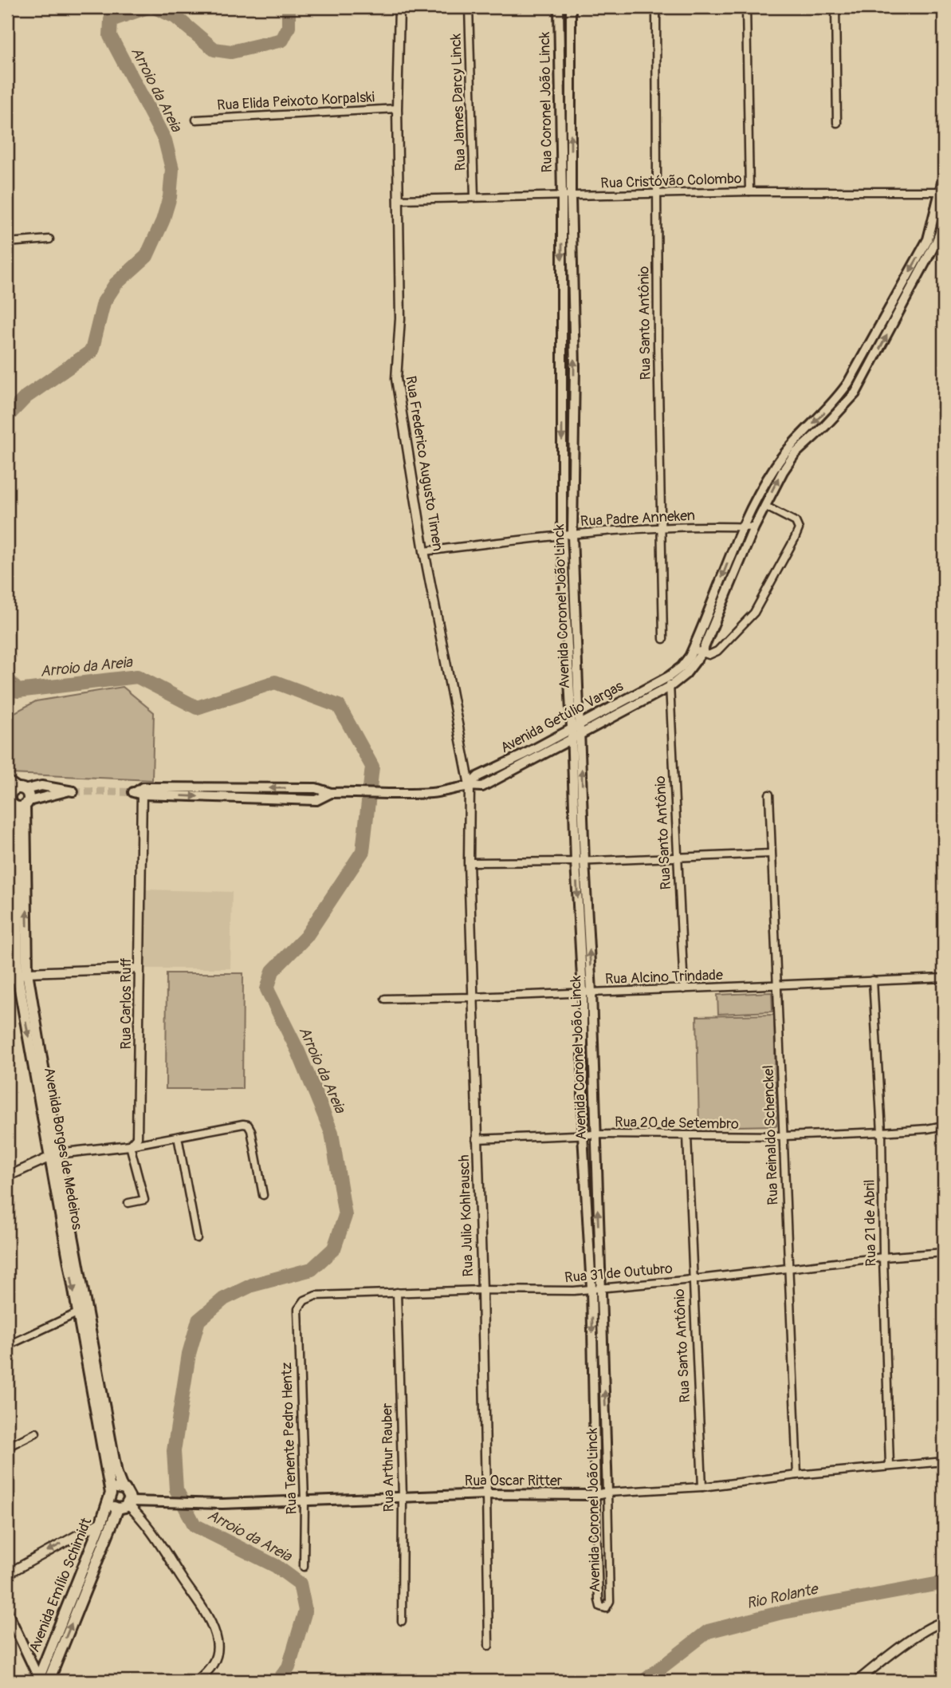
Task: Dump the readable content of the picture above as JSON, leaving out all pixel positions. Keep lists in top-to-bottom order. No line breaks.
{"streets":{"main road":["Rua Coronel João Linck","Avenida Coronel João Linck","Avenida Getúlio Vargas","Avenida Borges de Medeiros","Rua Oscar Ritter","Avenida Emílio Schimidt"],"street":["Rua Elida Peixoto Korpalski","Rua James Darcy Linck","Rua Cristóvão Colombo","Rua Santo Antônio","Rua Frederico Augusto Timen","Rua Padre Anneken","Rua Alcino Trindade","Rua Carlos Ruff","Rua 20 de Setembro","Rua Reinaldo Schenckel","Rua Julio Kohlrausch","Rua 21 de Abril","Rua 31 de Outubro","Rua Tenente Pedro Hentz","Rua Arthur Rauber"]},"crossings":[["Rua Elida Peixoto Korpalski","Rua Frederico Augusto Timen"],["Rua James Darcy Linck","Rua Cristóvão Colombo"],["Rua Coronel João Linck","Rua Cristóvão Colombo"],["Rua Coronel João Linck","Avenida Coronel João Linck"],["Rua Cristóvão Colombo","Rua Santo Antônio"],["Rua Cristóvão Colombo","Rua Frederico Augusto Timen"],["Rua Cristóvão Colombo","Avenida Coronel João Linck"],["Rua Cristóvão Colombo","Avenida Getúlio Vargas"],["Rua Santo Antônio","Rua Padre Anneken"],["Rua Santo Antônio","Avenida Getúlio Vargas"],["Rua Santo Antônio","Rua Alcino Trindade"],["Rua Santo Antônio","Rua 20 de Setembro"],["Rua Santo Antônio","Rua 31 de Outubro"],["Rua Santo Antônio","Rua Oscar Ritter"],["Rua Frederico Augusto Timen","Rua Padre Anneken"],["Rua Frederico Augusto Timen","Avenida Getúlio Vargas"],["Rua Frederico Augusto Timen","Rua Julio Kohlrausch"],["Rua Padre Anneken","Avenida Coronel João Linck"],["Rua Padre Anneken","Avenida Getúlio Vargas"],["Avenida Coronel João Linck","Avenida Getúlio Vargas"],["Avenida Coronel João Linck","Rua Alcino Trindade"],["Avenida Coronel João Linck","Rua 20 de Setembro"],["Avenida Coronel João Linck","Rua 31 de Outubro"],["Avenida Coronel João Linck","Rua Oscar Ritter"],["Avenida Getúlio Vargas","Rua Carlos Ruff"],["Avenida Getúlio Vargas","Rua Julio Kohlrausch"],["Rua Alcino Trindade","Rua Reinaldo Schenckel"],["Rua Alcino Trindade","Rua Julio Kohlrausch"],["Rua Alcino Trindade","Rua 21 de Abril"],["Rua 20 de Setembro","Rua Reinaldo Schenckel"],["Rua 20 de Setembro","Rua Julio Kohlrausch"],["Rua 20 de Setembro","Rua 21 de Abril"],["Rua Reinaldo Schenckel","Rua 31 de Outubro"],["Rua Reinaldo Schenckel","Rua Oscar Ritter"],["Avenida Borges de Medeiros","Rua Oscar Ritter"],["Avenida Borges de Medeiros","Avenida Emílio Schimidt"],["Rua Julio Kohlrausch","Rua 31 de Outubro"],["Rua Julio Kohlrausch","Rua Oscar Ritter"],["Rua 21 de Abril","Rua 31 de Outubro"],["Rua 21 de Abril","Rua Oscar Ritter"],["Rua 31 de Outubro","Rua Tenente Pedro Hentz"],["Rua 31 de Outubro","Rua Arthur Rauber"],["Rua Tenente Pedro Hentz","Rua Oscar Ritter"],["Rua Arthur Rauber","Rua Oscar Ritter"],["Rua Oscar Ritter","Avenida Emílio Schimidt"]],"water":["Arroio da Areia","Rio Rolante"]}
